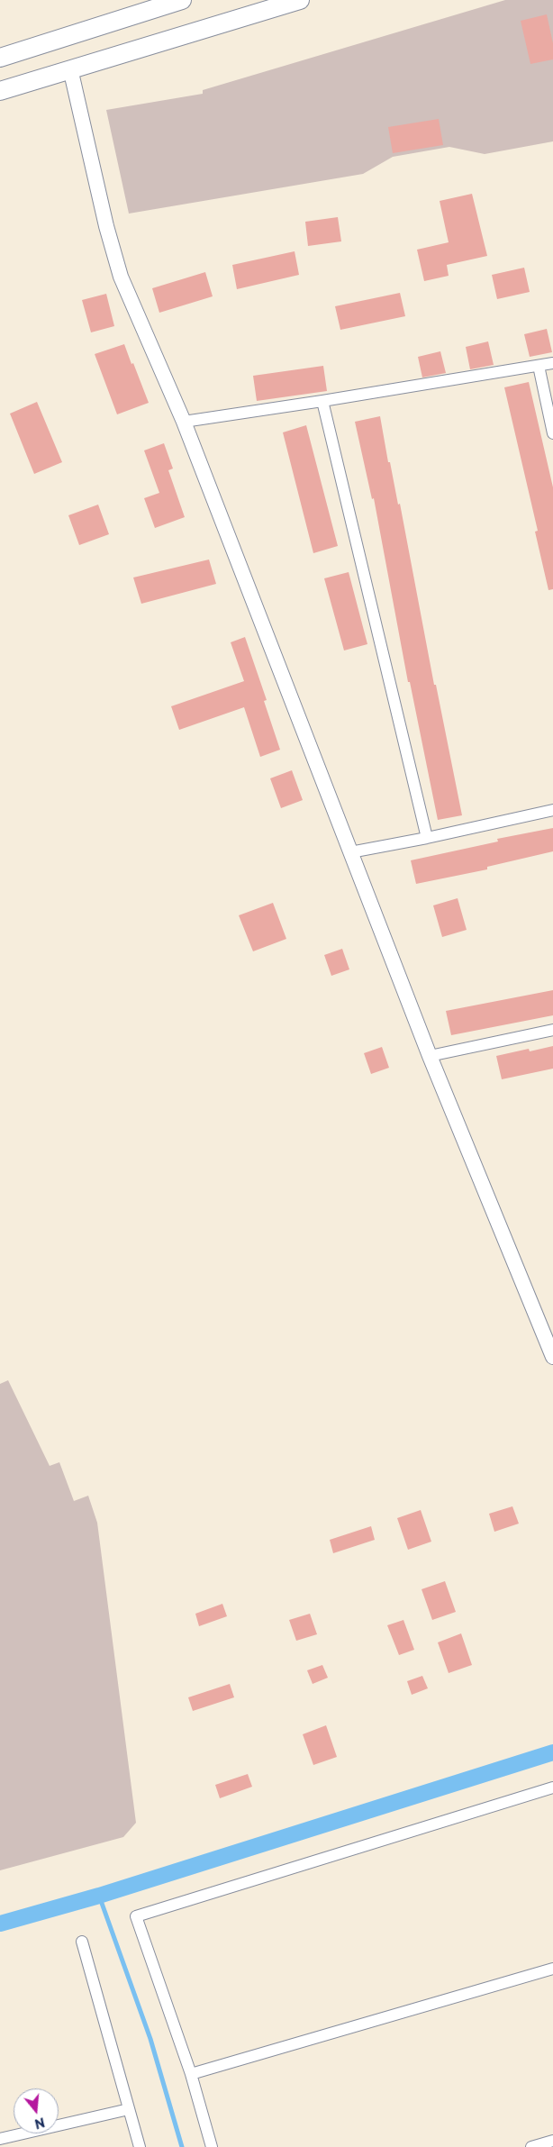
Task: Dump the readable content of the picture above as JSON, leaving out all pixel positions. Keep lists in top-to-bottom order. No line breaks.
{"north":"bottom"}
